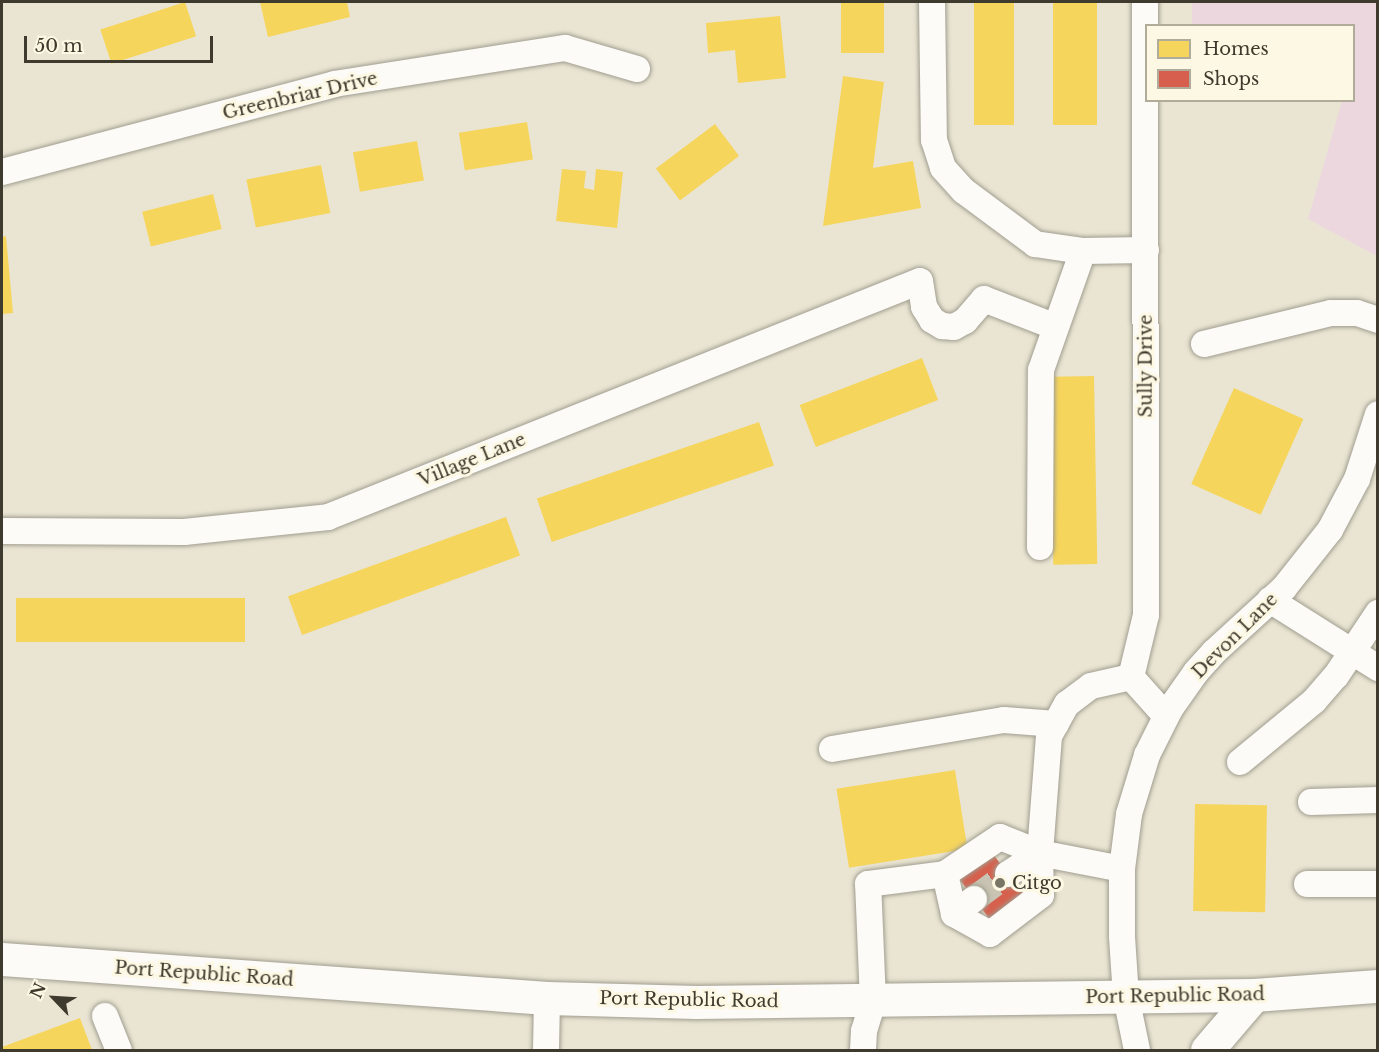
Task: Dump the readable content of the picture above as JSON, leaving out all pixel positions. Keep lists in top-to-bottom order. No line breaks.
{"streets":{"main road":["Port Republic Road"],"street":["Greenbriar Drive","Sully Drive","Village Lane","Devon Lane"]},"crossings":[["Devon Lane","Port Republic Road"]],"places":["Citgo"],"legend":["Homes","Shops"],"scale_bar":"50 m","north":"top left"}
